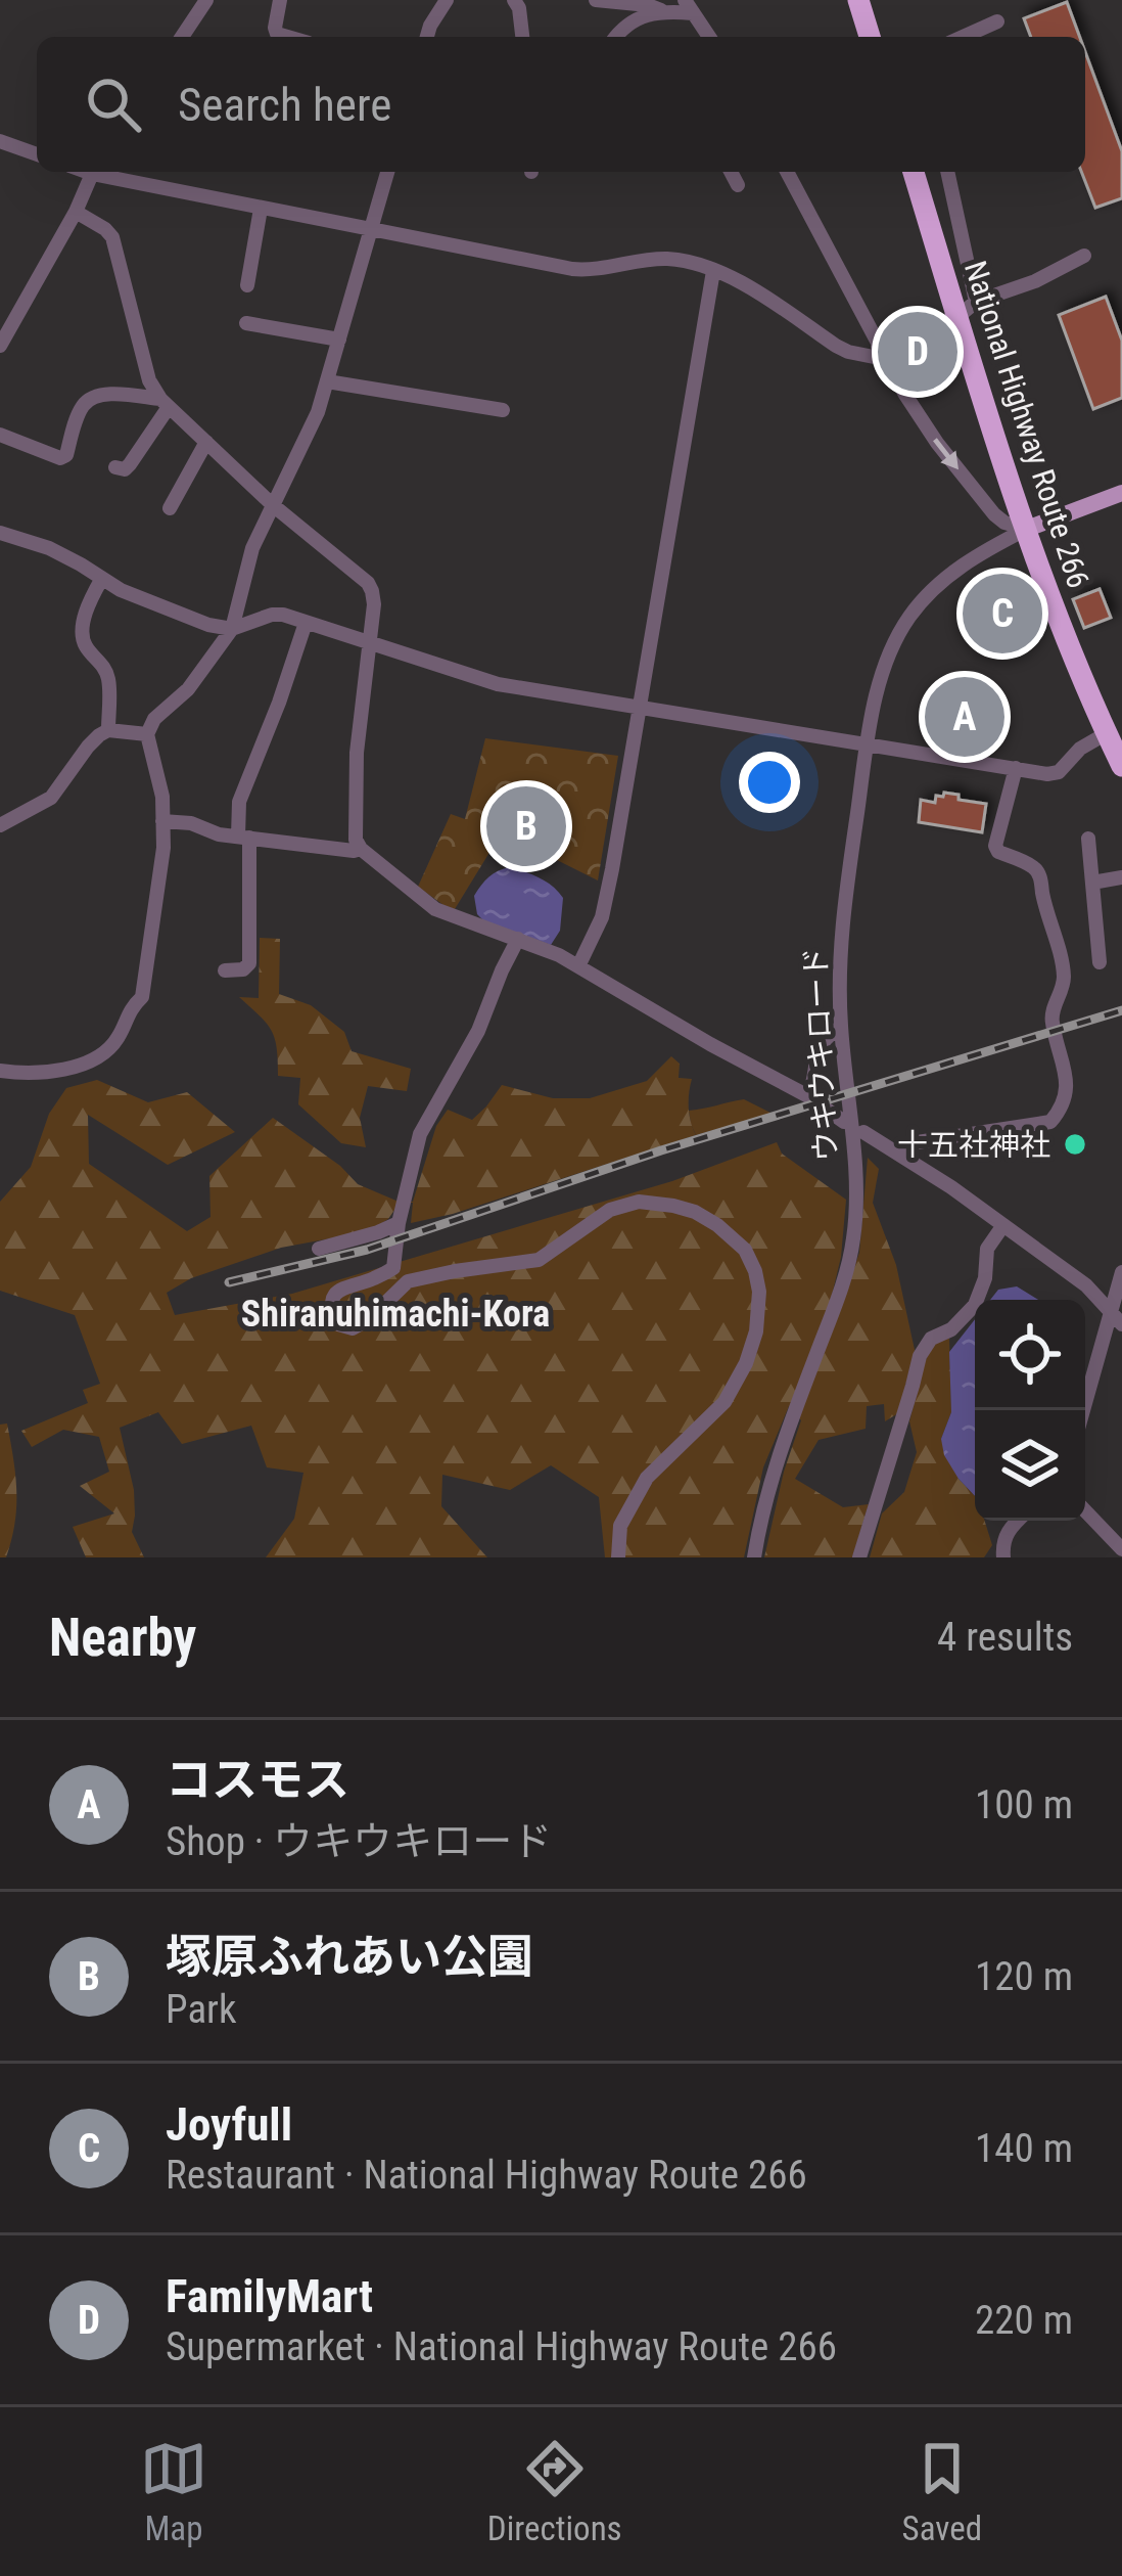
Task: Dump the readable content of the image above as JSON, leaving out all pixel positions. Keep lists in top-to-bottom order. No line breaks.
{"streets":{"highway":["National Highway Route 266"],"street":["ウキウキロード"]},"crossings":[["National Highway Route 266","ウキウキロード"]],"districts":["Shiranuhimachi-Kora"],"places":["十五社神社"],"page":{"search":"Search here","pins":["D","C","A","B"],"heading":["Nearby","4 results"],"list":[{"mark":"A","name":"コスモス","note":"Shop · ウキウキロード","value":"100 m"},{"mark":"B","name":"塚原ふれあい公園","note":"Park","value":"120 m"},{"mark":"C","name":"Joyfull","note":"Restaurant · National Highway Route 266","value":"140 m"},{"mark":"D","name":"FamilyMart","note":"Supermarket · National Highway Route 266","value":"220 m"}],"nav":["Map","Directions","Saved"]}}
